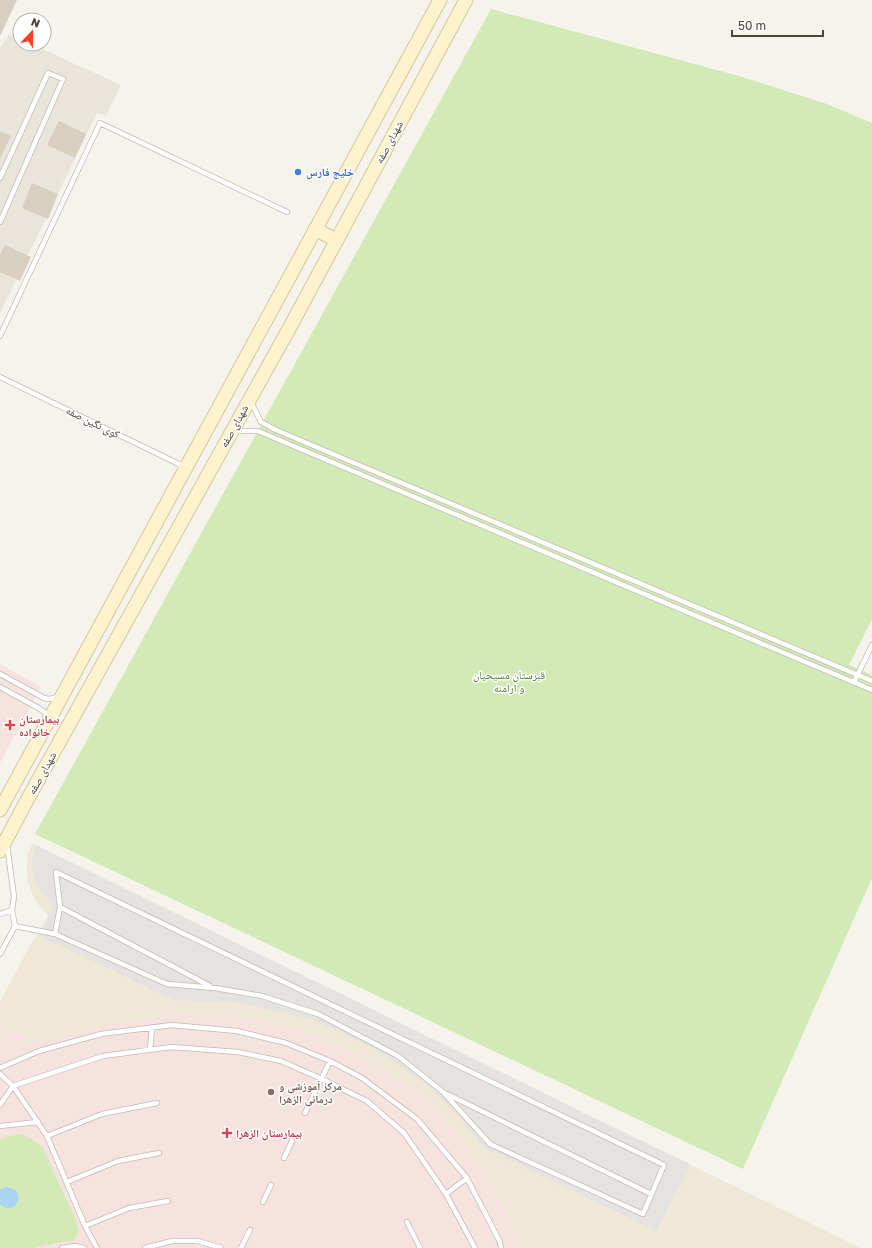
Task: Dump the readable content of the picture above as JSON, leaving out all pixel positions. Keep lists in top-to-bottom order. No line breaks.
{"streets":{"main road":["شهدای صفه"],"lane":["کوی نگین صفه"]},"crossings":[["شهدای صفه","کوی نگین صفه"]],"parks":["قبرستان مسیحیان و ارامنه"],"places":{"other":["خلیج فارس","مرکز آموزشی و درمانی الزهرا"],"health":["بیمارستان خانواده","بیمارستان الزهرا"]},"scale_bar":"50 m","north":"top"}
